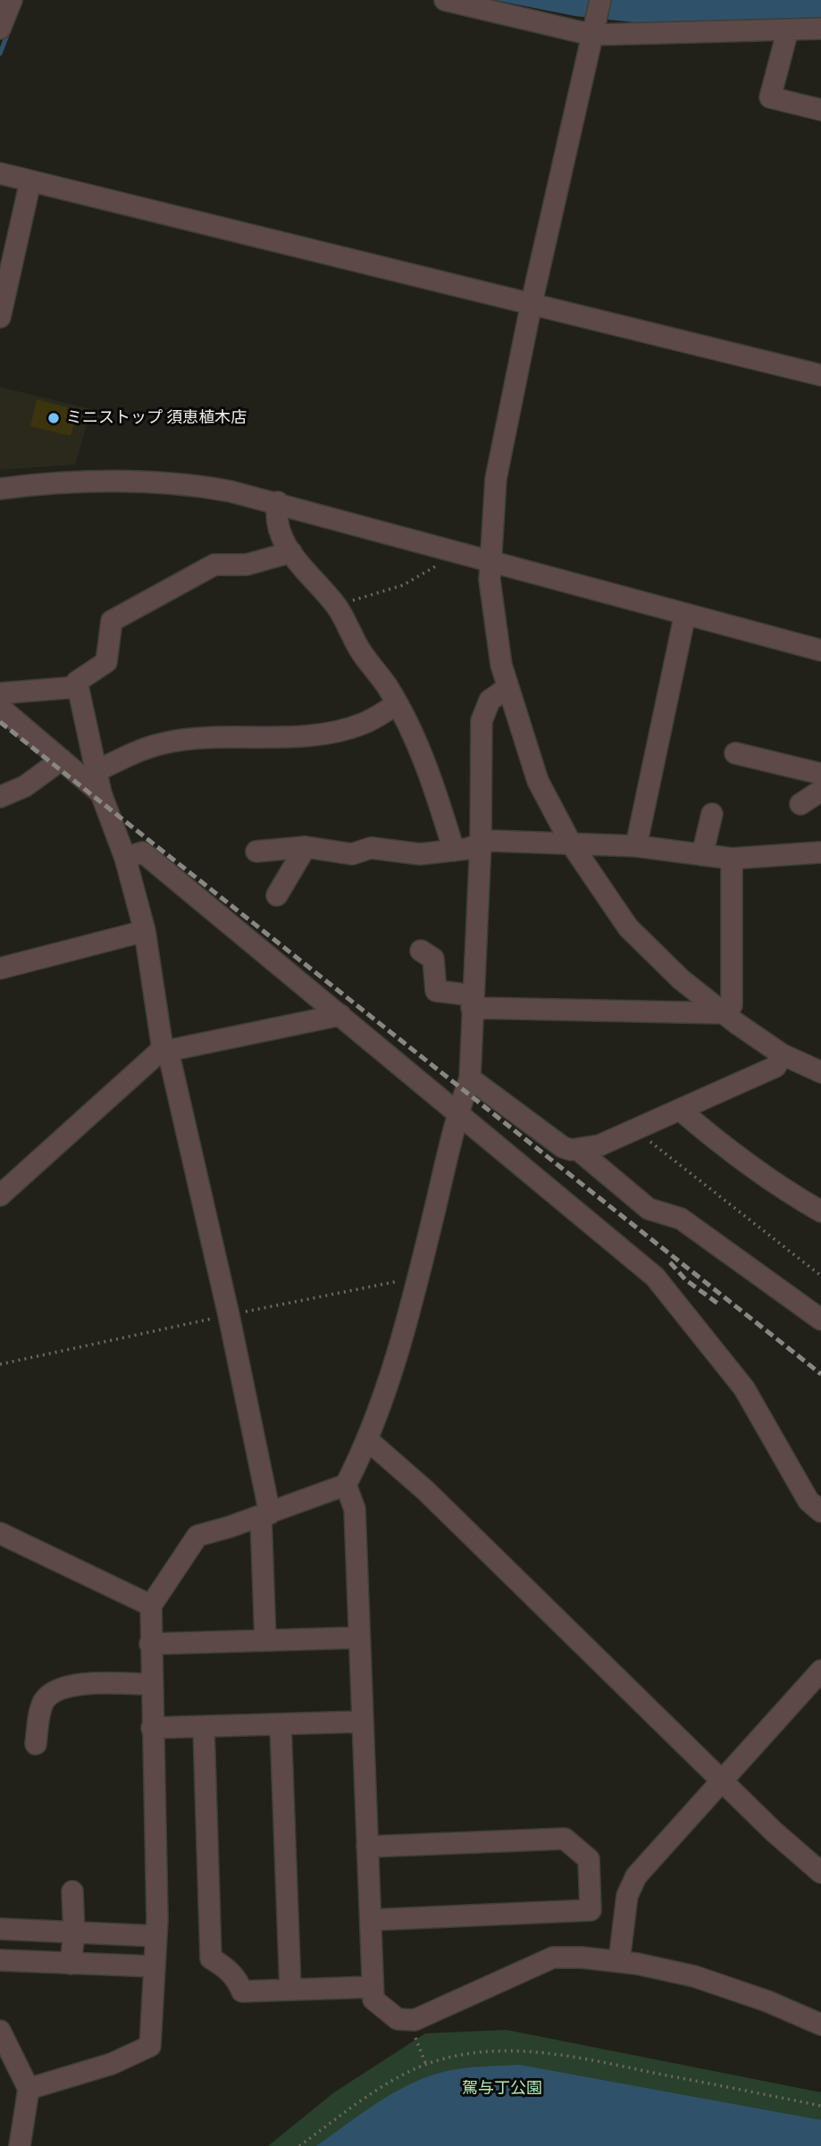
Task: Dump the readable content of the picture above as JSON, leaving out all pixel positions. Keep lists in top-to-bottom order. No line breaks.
{"parks":["駕与丁公園"],"places":["ミニストップ 須恵植木店"]}
